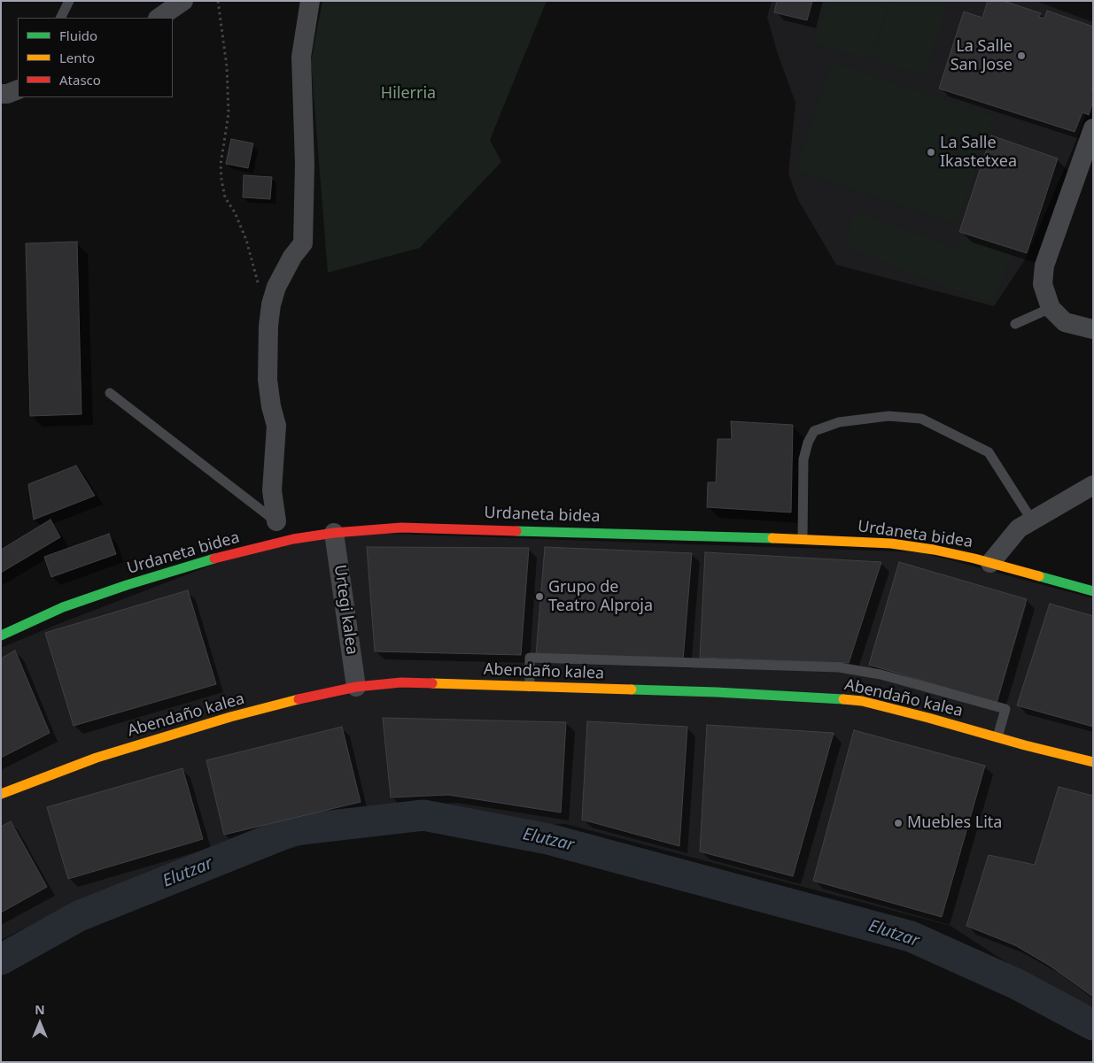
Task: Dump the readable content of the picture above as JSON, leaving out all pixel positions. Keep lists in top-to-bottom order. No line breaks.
{"streets":{"street":["Urdaneta bidea","Urtegi kalea","Abendaño kalea"]},"crossings":[["Urdaneta bidea","Urtegi kalea"],["Urtegi kalea","Abendaño kalea"]],"water":["Elutzar"],"parks":["Hilerria"],"places":["La Salle San Jose","La Salle Ikastetxea","Grupo de Teatro Alproja","Muebles Lita"],"legend":["Fluido","Lento","Atasco"],"north":"top"}
